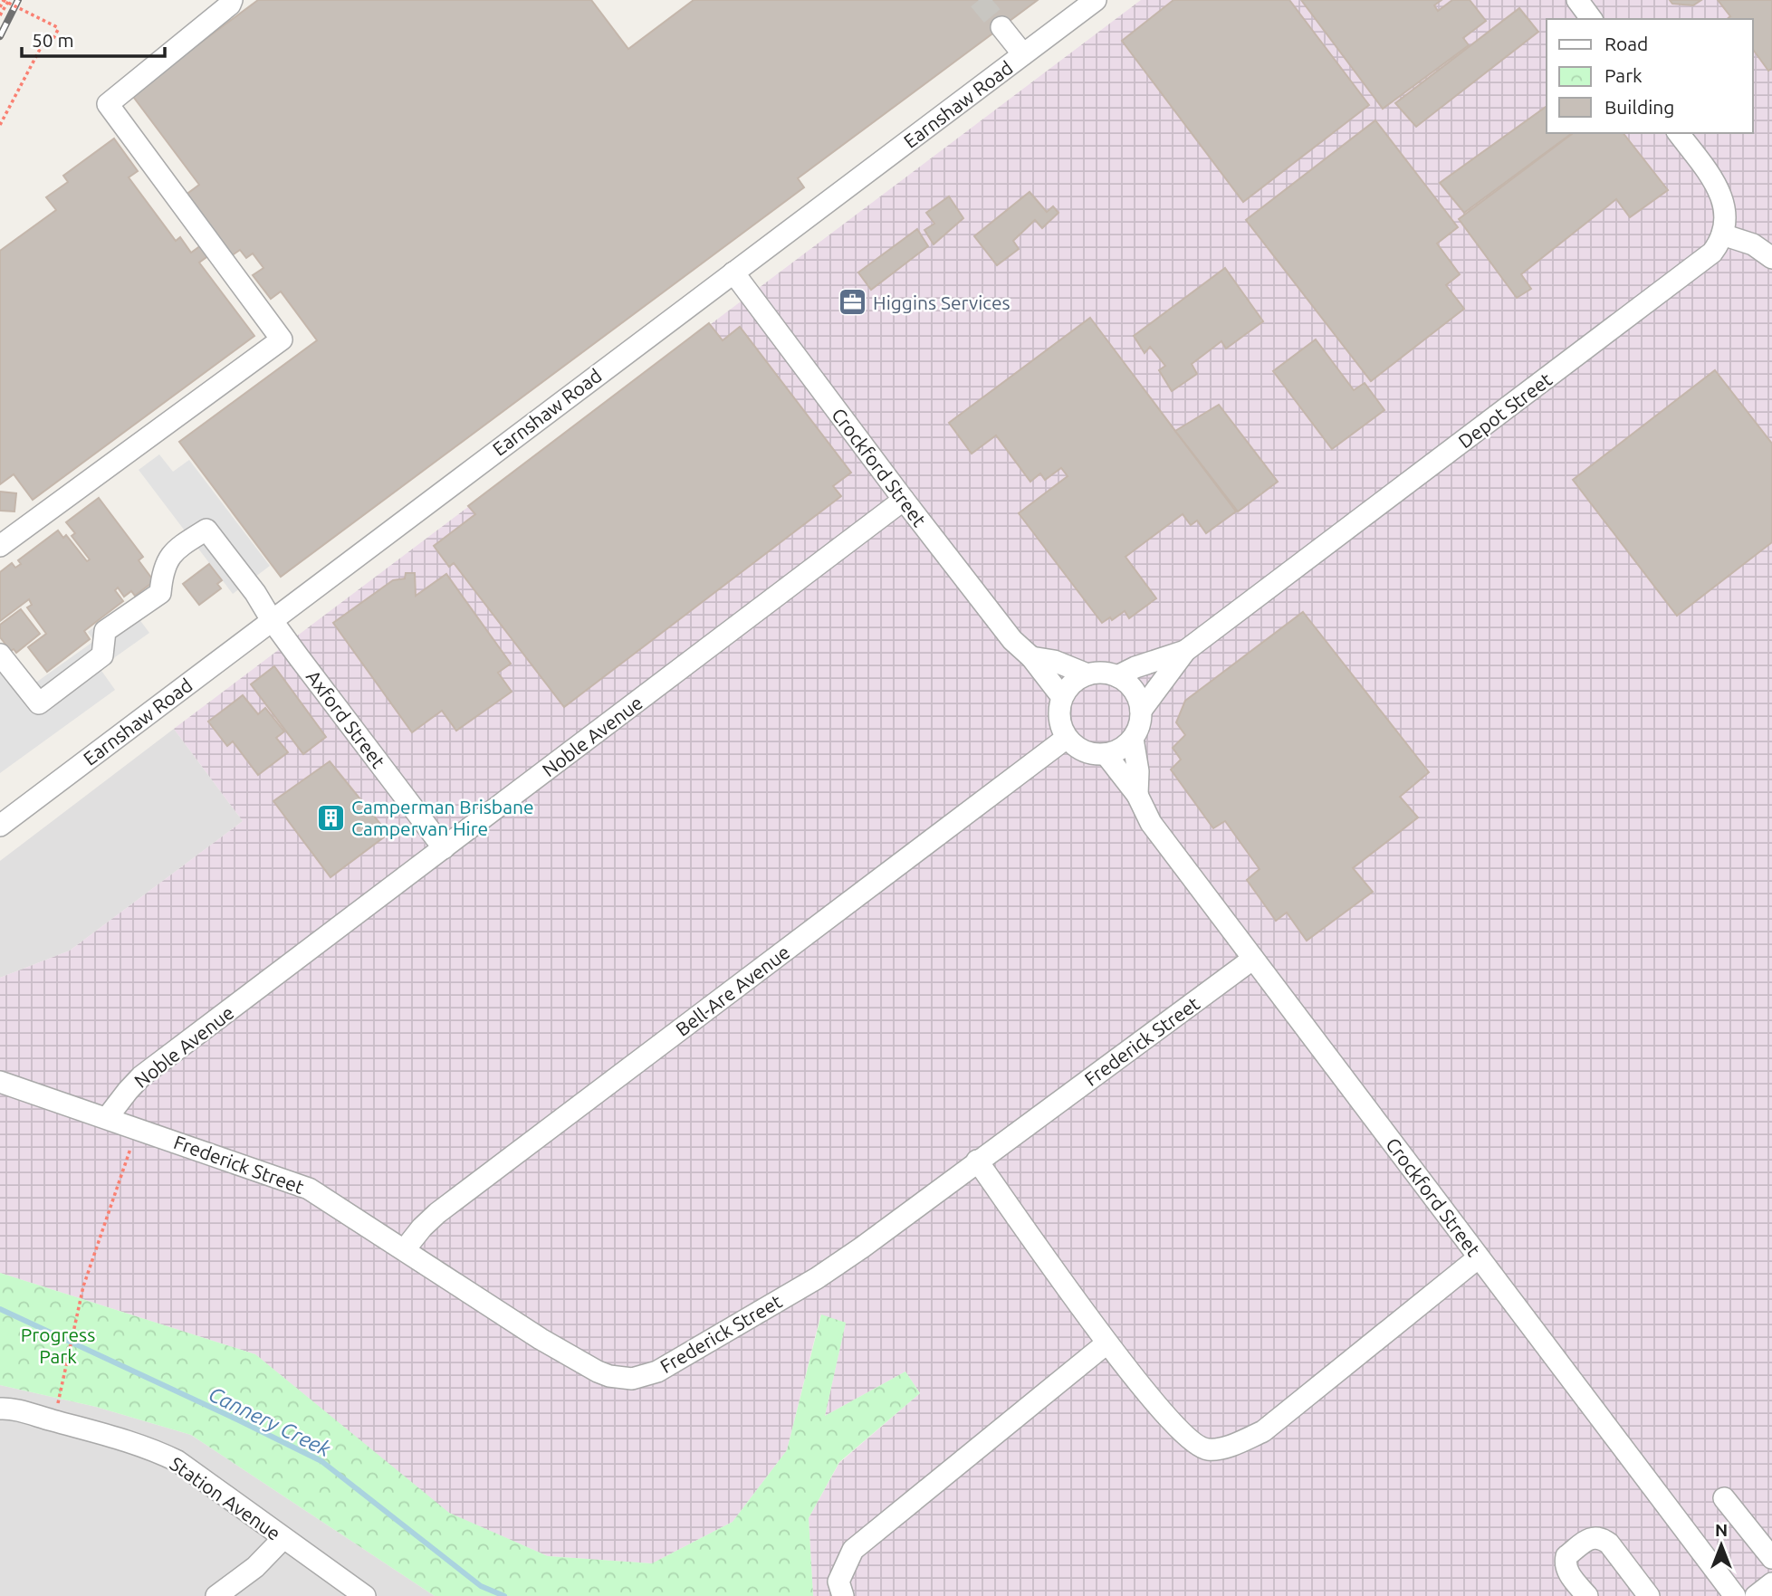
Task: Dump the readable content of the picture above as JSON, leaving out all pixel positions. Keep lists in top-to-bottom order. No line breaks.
{"streets":{"street":["Earnshaw Road","Depot Street","Crockford Street","Axford Street","Noble Avenue","Bell-Are Avenue","Frederick Street","Station Avenue"]},"crossings":[["Earnshaw Road","Crockford Street"],["Earnshaw Road","Axford Street"],["Depot Street","Crockford Street"],["Depot Street","Bell-Are Avenue"],["Crockford Street","Noble Avenue"],["Crockford Street","Bell-Are Avenue"],["Crockford Street","Frederick Street"],["Axford Street","Noble Avenue"],["Noble Avenue","Frederick Street"],["Bell-Are Avenue","Frederick Street"]],"water":["Cannery Creek"],"parks":["Progress Park"],"places":{"office":["Higgins Services"],"building":["Camperman Brisbane Campervan Hire"]},"legend":["Road","Park","Building"],"scale_bar":"50 m","north":"top"}
